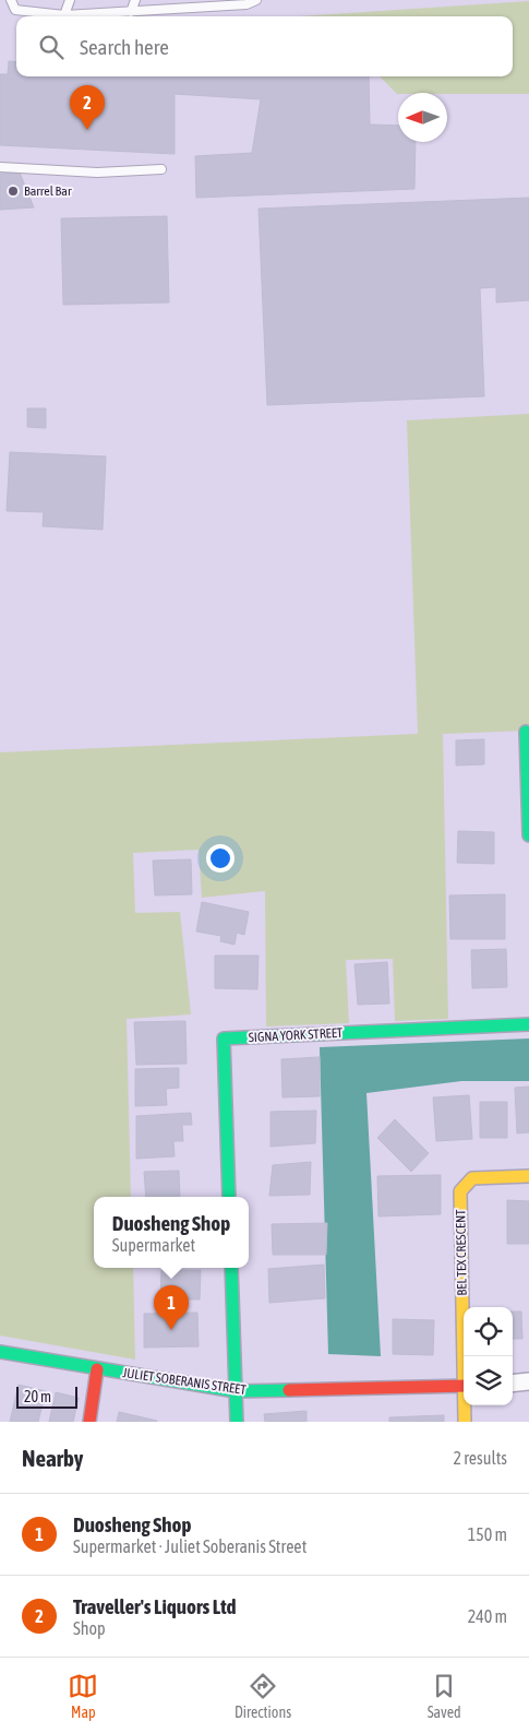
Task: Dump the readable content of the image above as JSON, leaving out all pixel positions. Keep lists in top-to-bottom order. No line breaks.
{"streets":{"street":["SIGNA YORK STREET","BEL TEX CRESCENT","JULIET SOBERANIS STREET"]},"places":["Barrel Bar"],"scale_bar":"20 m","north":"left","page":{"search":"Search here","pins":["2","1"],"popup":["Duosheng Shop","Supermarket"],"scale":"20 m","heading":["Nearby","2 results"],"list":[{"mark":"1","name":"Duosheng Shop","note":"Supermarket · Juliet Soberanis Street","value":"150 m"},{"mark":"2","name":"Traveller's Liquors Ltd","note":"Shop","value":"240 m"}],"nav":["Map","Directions","Saved"]}}
